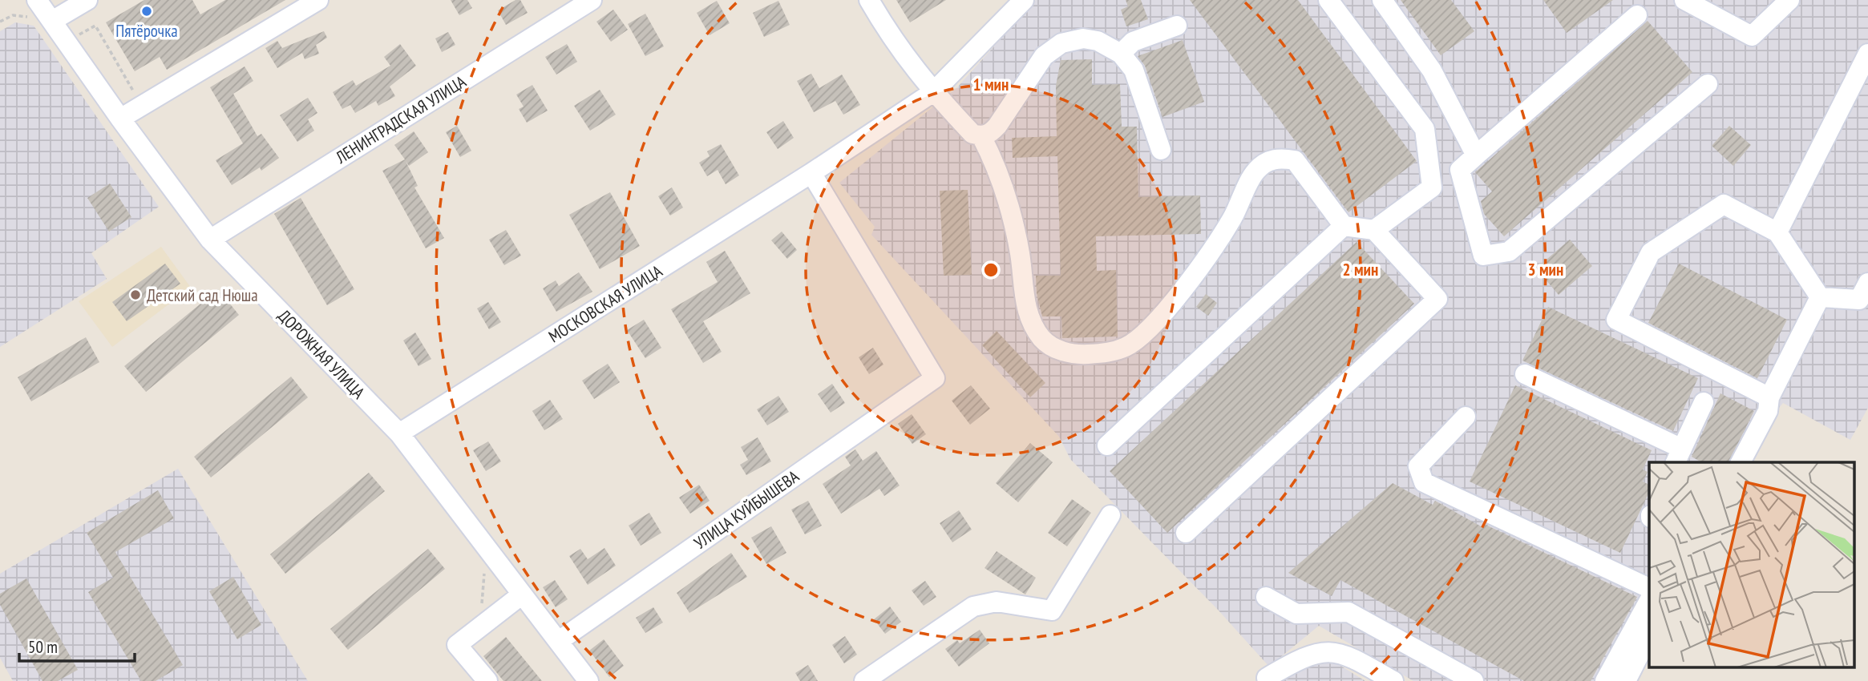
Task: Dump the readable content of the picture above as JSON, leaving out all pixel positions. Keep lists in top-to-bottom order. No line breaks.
{"streets":{"street":["ЛЕНИНГРАДСКАЯ УЛИЦА","МОСКОВСКАЯ УЛИЦА","ДОРОЖНАЯ УЛИЦА","УЛИЦА КУЙБЫШЕВА"]},"crossings":[["ЛЕНИНГРАДСКАЯ УЛИЦА","ДОРОЖНАЯ УЛИЦА"],["МОСКОВСКАЯ УЛИЦА","ДОРОЖНАЯ УЛИЦА"],["МОСКОВСКАЯ УЛИЦА","УЛИЦА КУЙБЫШЕВА"],["ДОРОЖНАЯ УЛИЦА","УЛИЦА КУЙБЫШЕВА"]],"places":["Пятёрочка","Детский сад Нюша"],"scale_bar":"50 m","rings":["1 мин","2 мин","3 мин"]}
